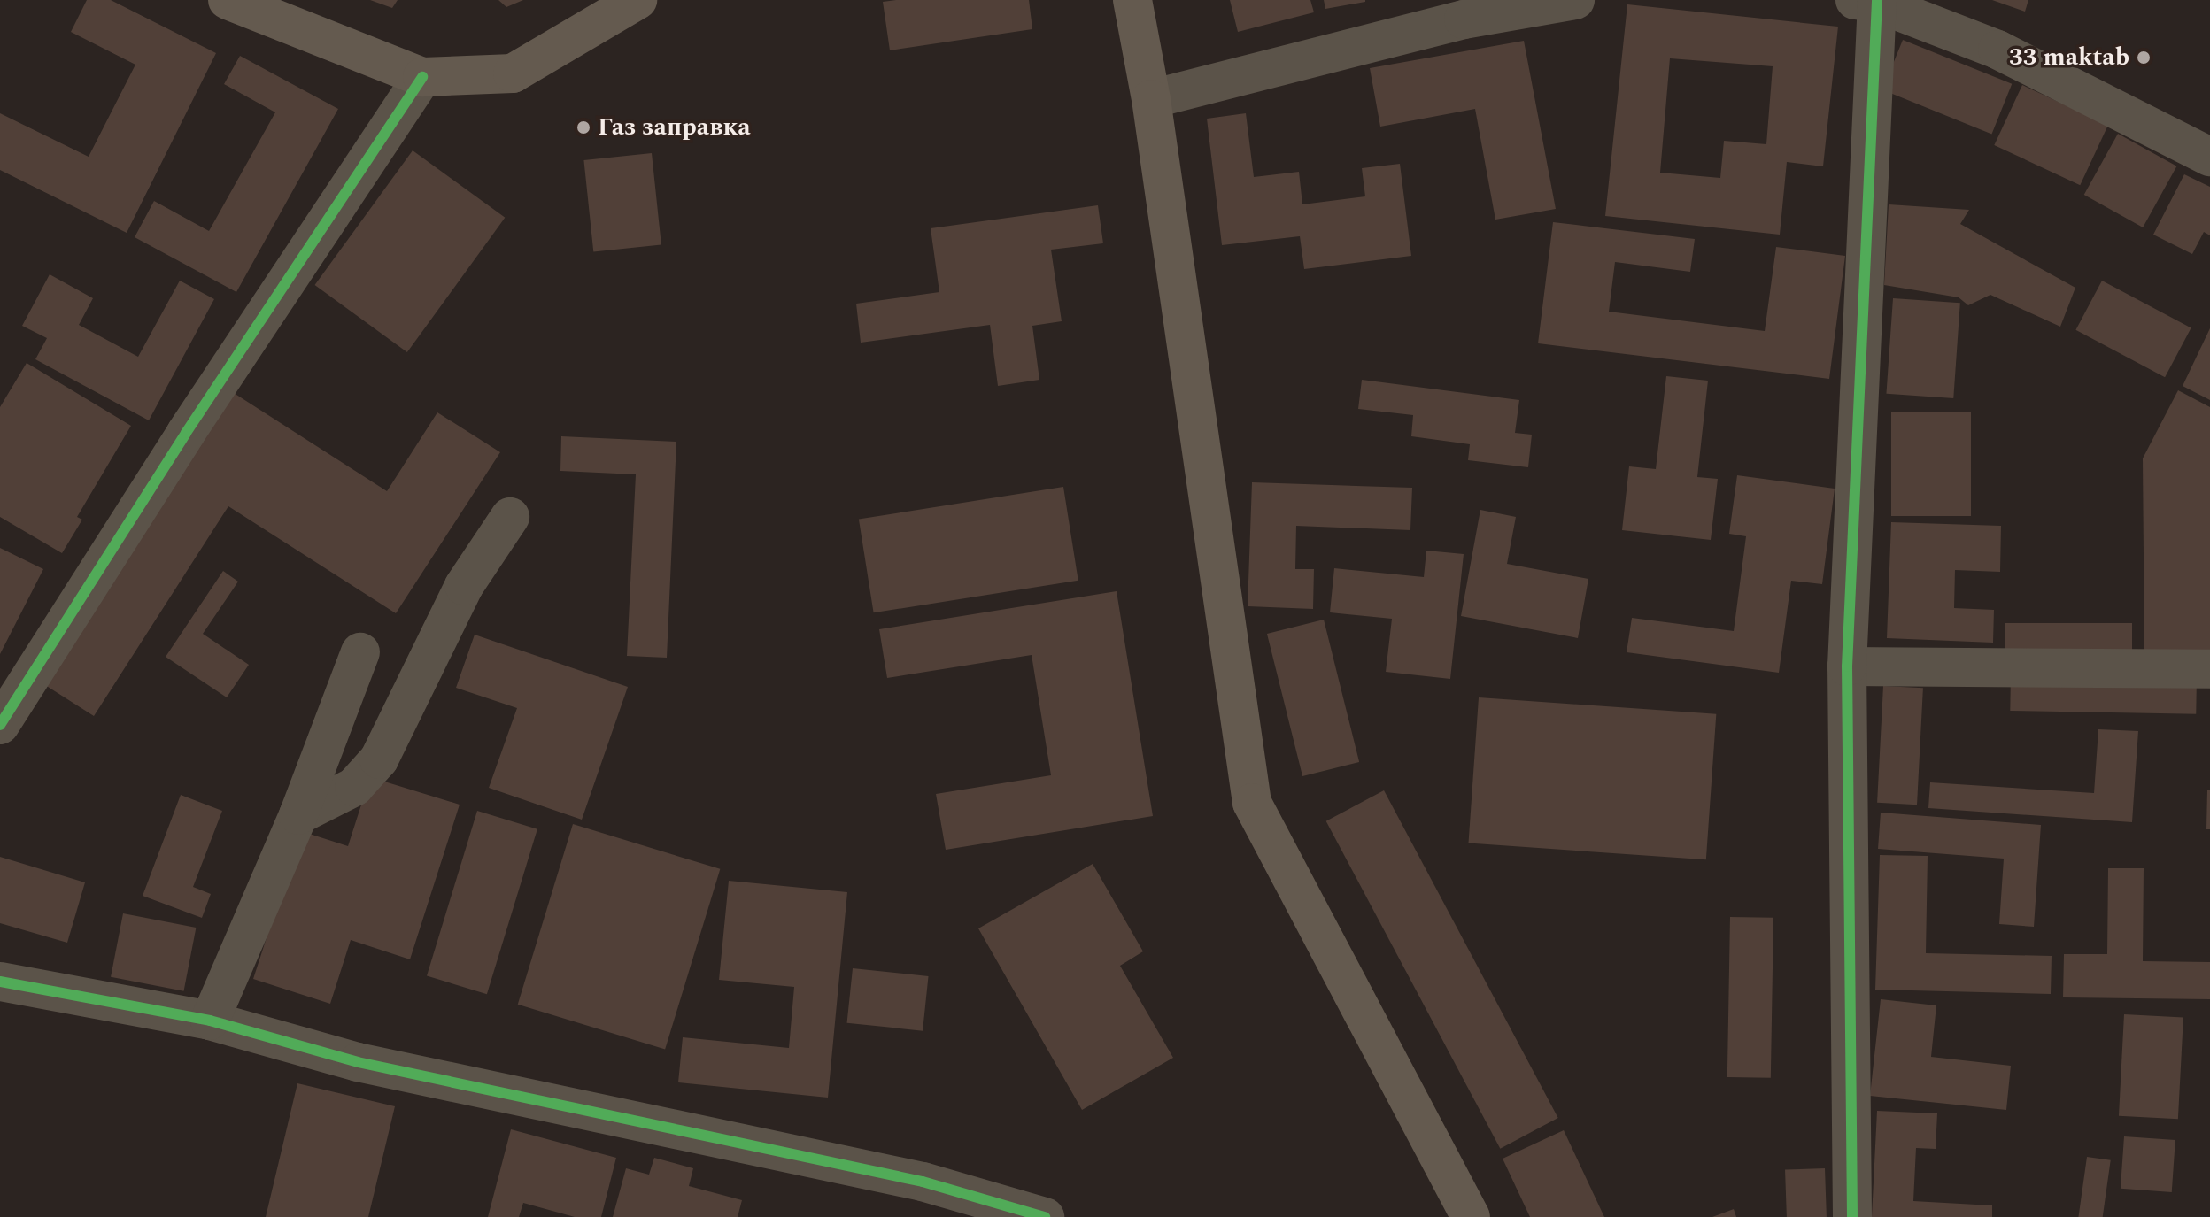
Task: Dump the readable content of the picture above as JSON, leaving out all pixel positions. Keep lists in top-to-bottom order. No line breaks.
{"places":["33 maktab","Газ заправка"]}
